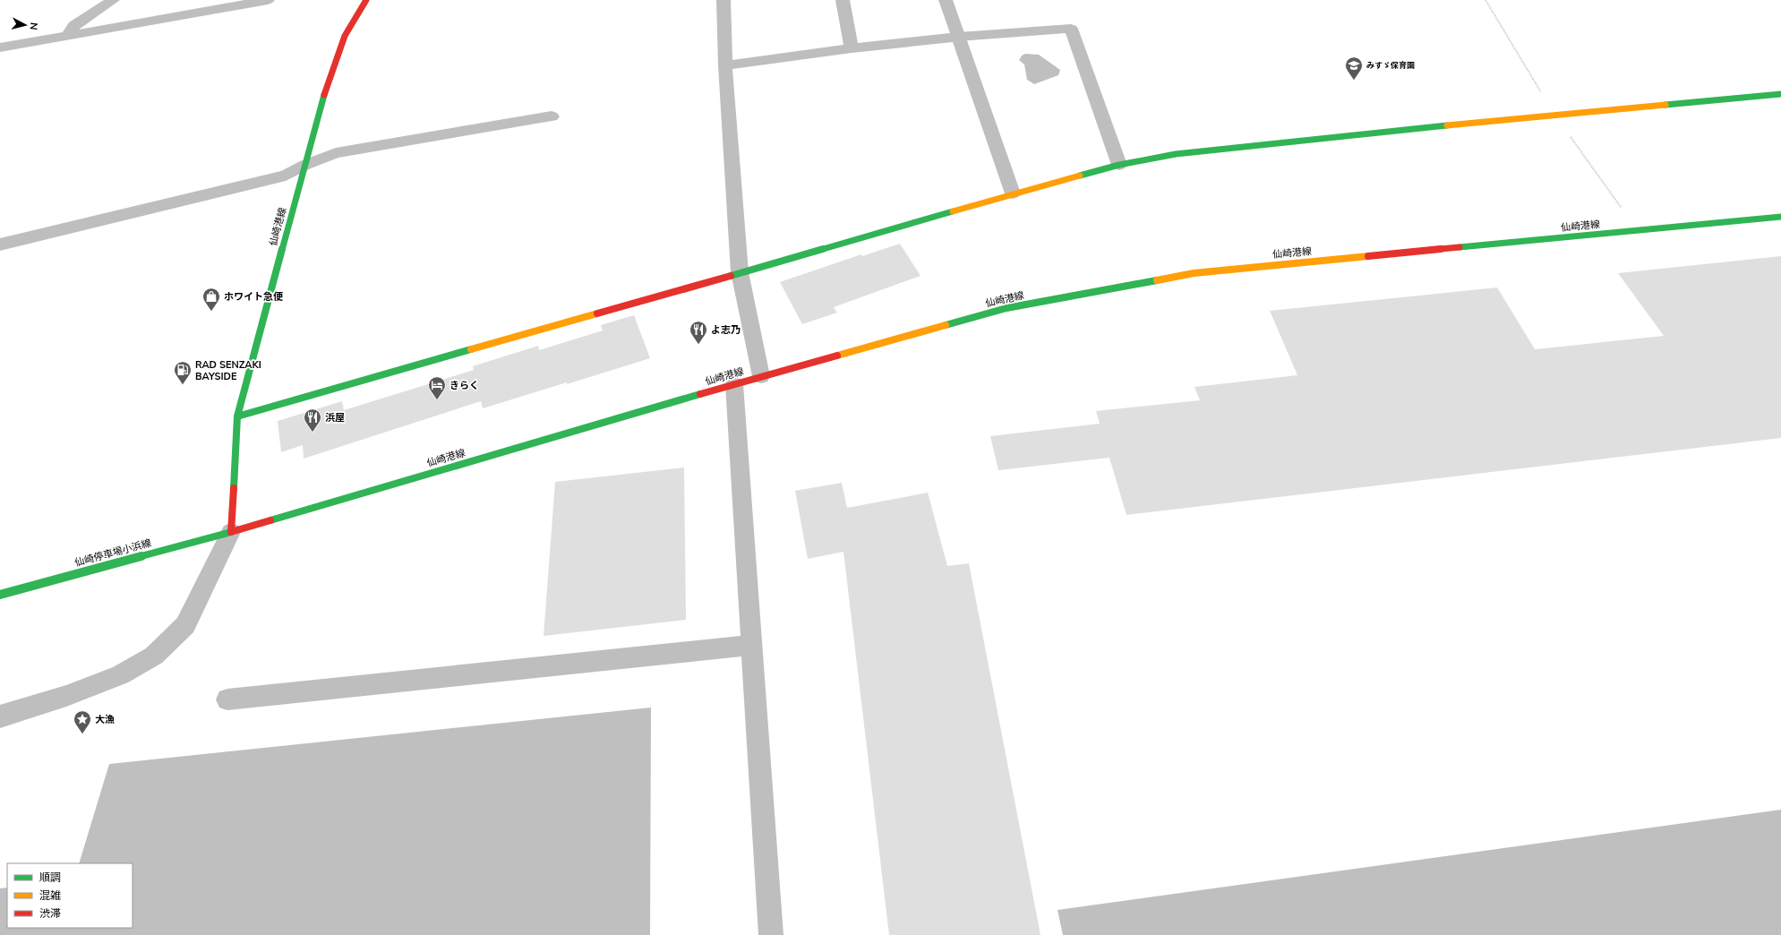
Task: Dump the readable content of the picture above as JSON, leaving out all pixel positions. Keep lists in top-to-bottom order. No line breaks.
{"streets":{"main road":["仙崎港線","仙崎停車場小浜線"]},"crossings":[["仙崎港線","仙崎停車場小浜線"]],"places":{"school or university":["みすゞ保育園"],"shop":["ホワイト急便"],"restaurant":["よ志乃","浜屋"],"fuel station":["RAD SENZAKI BAYSIDE"],"hotel":["きらく"],"place":["大漁"]},"legend":["順調","混雑","渋滞"],"north":"right"}
